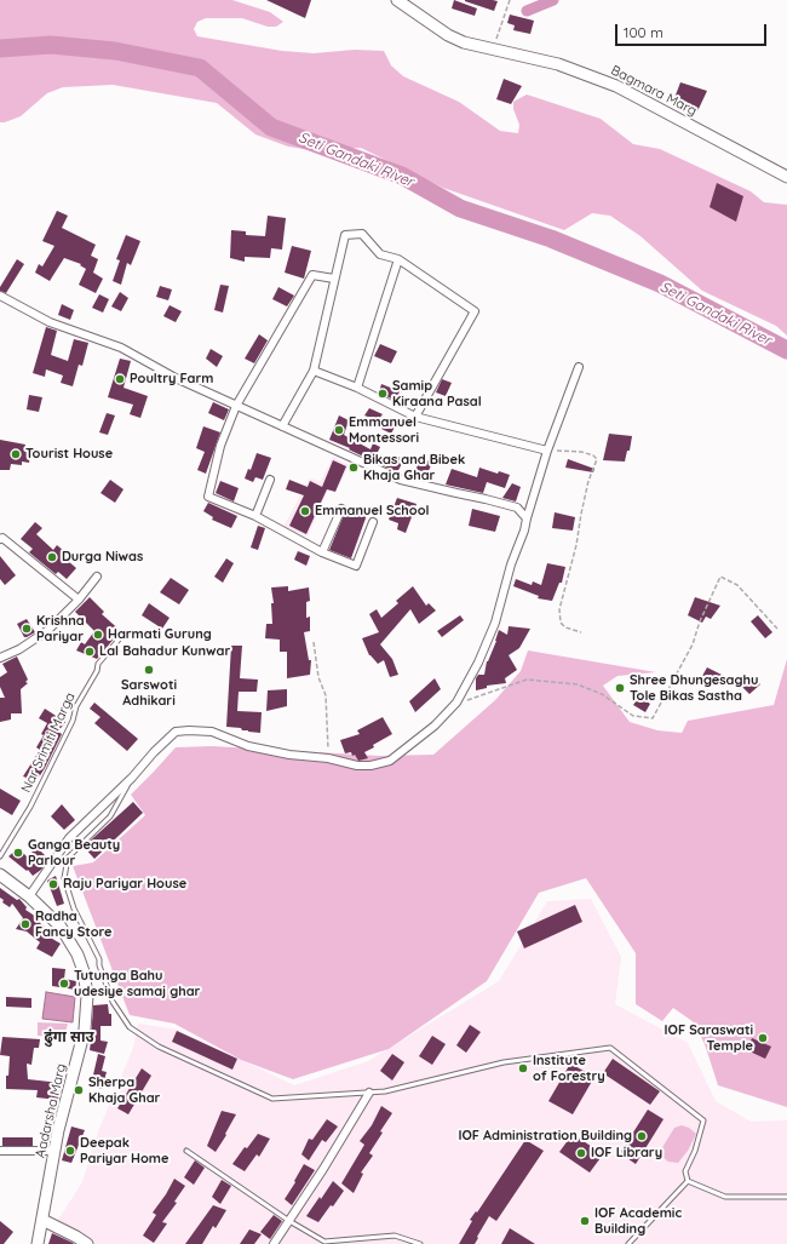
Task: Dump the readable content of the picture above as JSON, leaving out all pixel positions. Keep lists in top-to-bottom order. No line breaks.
{"streets":{"main road":["Bagmara Marg","Aadarsha Marg"],"lane":["Nar Srimiti Marga"]},"districts":["ढुंगा साउ"],"water":["Seti Gandaki River"],"places":["Poultry Farm","Samip Kiraana Pasal","Emmanuel Montessori","Tourist House","Bikas and Bibek Khaja Ghar","Emmanuel School","Durga Niwas","Krishna Pariyar","Harmati Gurung","Lal Bahadur Kunwar","Sarswoti Adhikari","Shree Dhungesaghu Tole Bikas Sastha","Ganga Beauty Parlour","Raju Pariyar House","Radha Fancy Store","Tutunga Bahu udesiye samaj ghar","IOF Saraswati Temple","Institute of Forestry","Sherpa Khaja Ghar","IOF Administration Building","Deepak Pariyar Home","IOF Library","IOF Academic Building"],"scale_bar":"100 m"}
